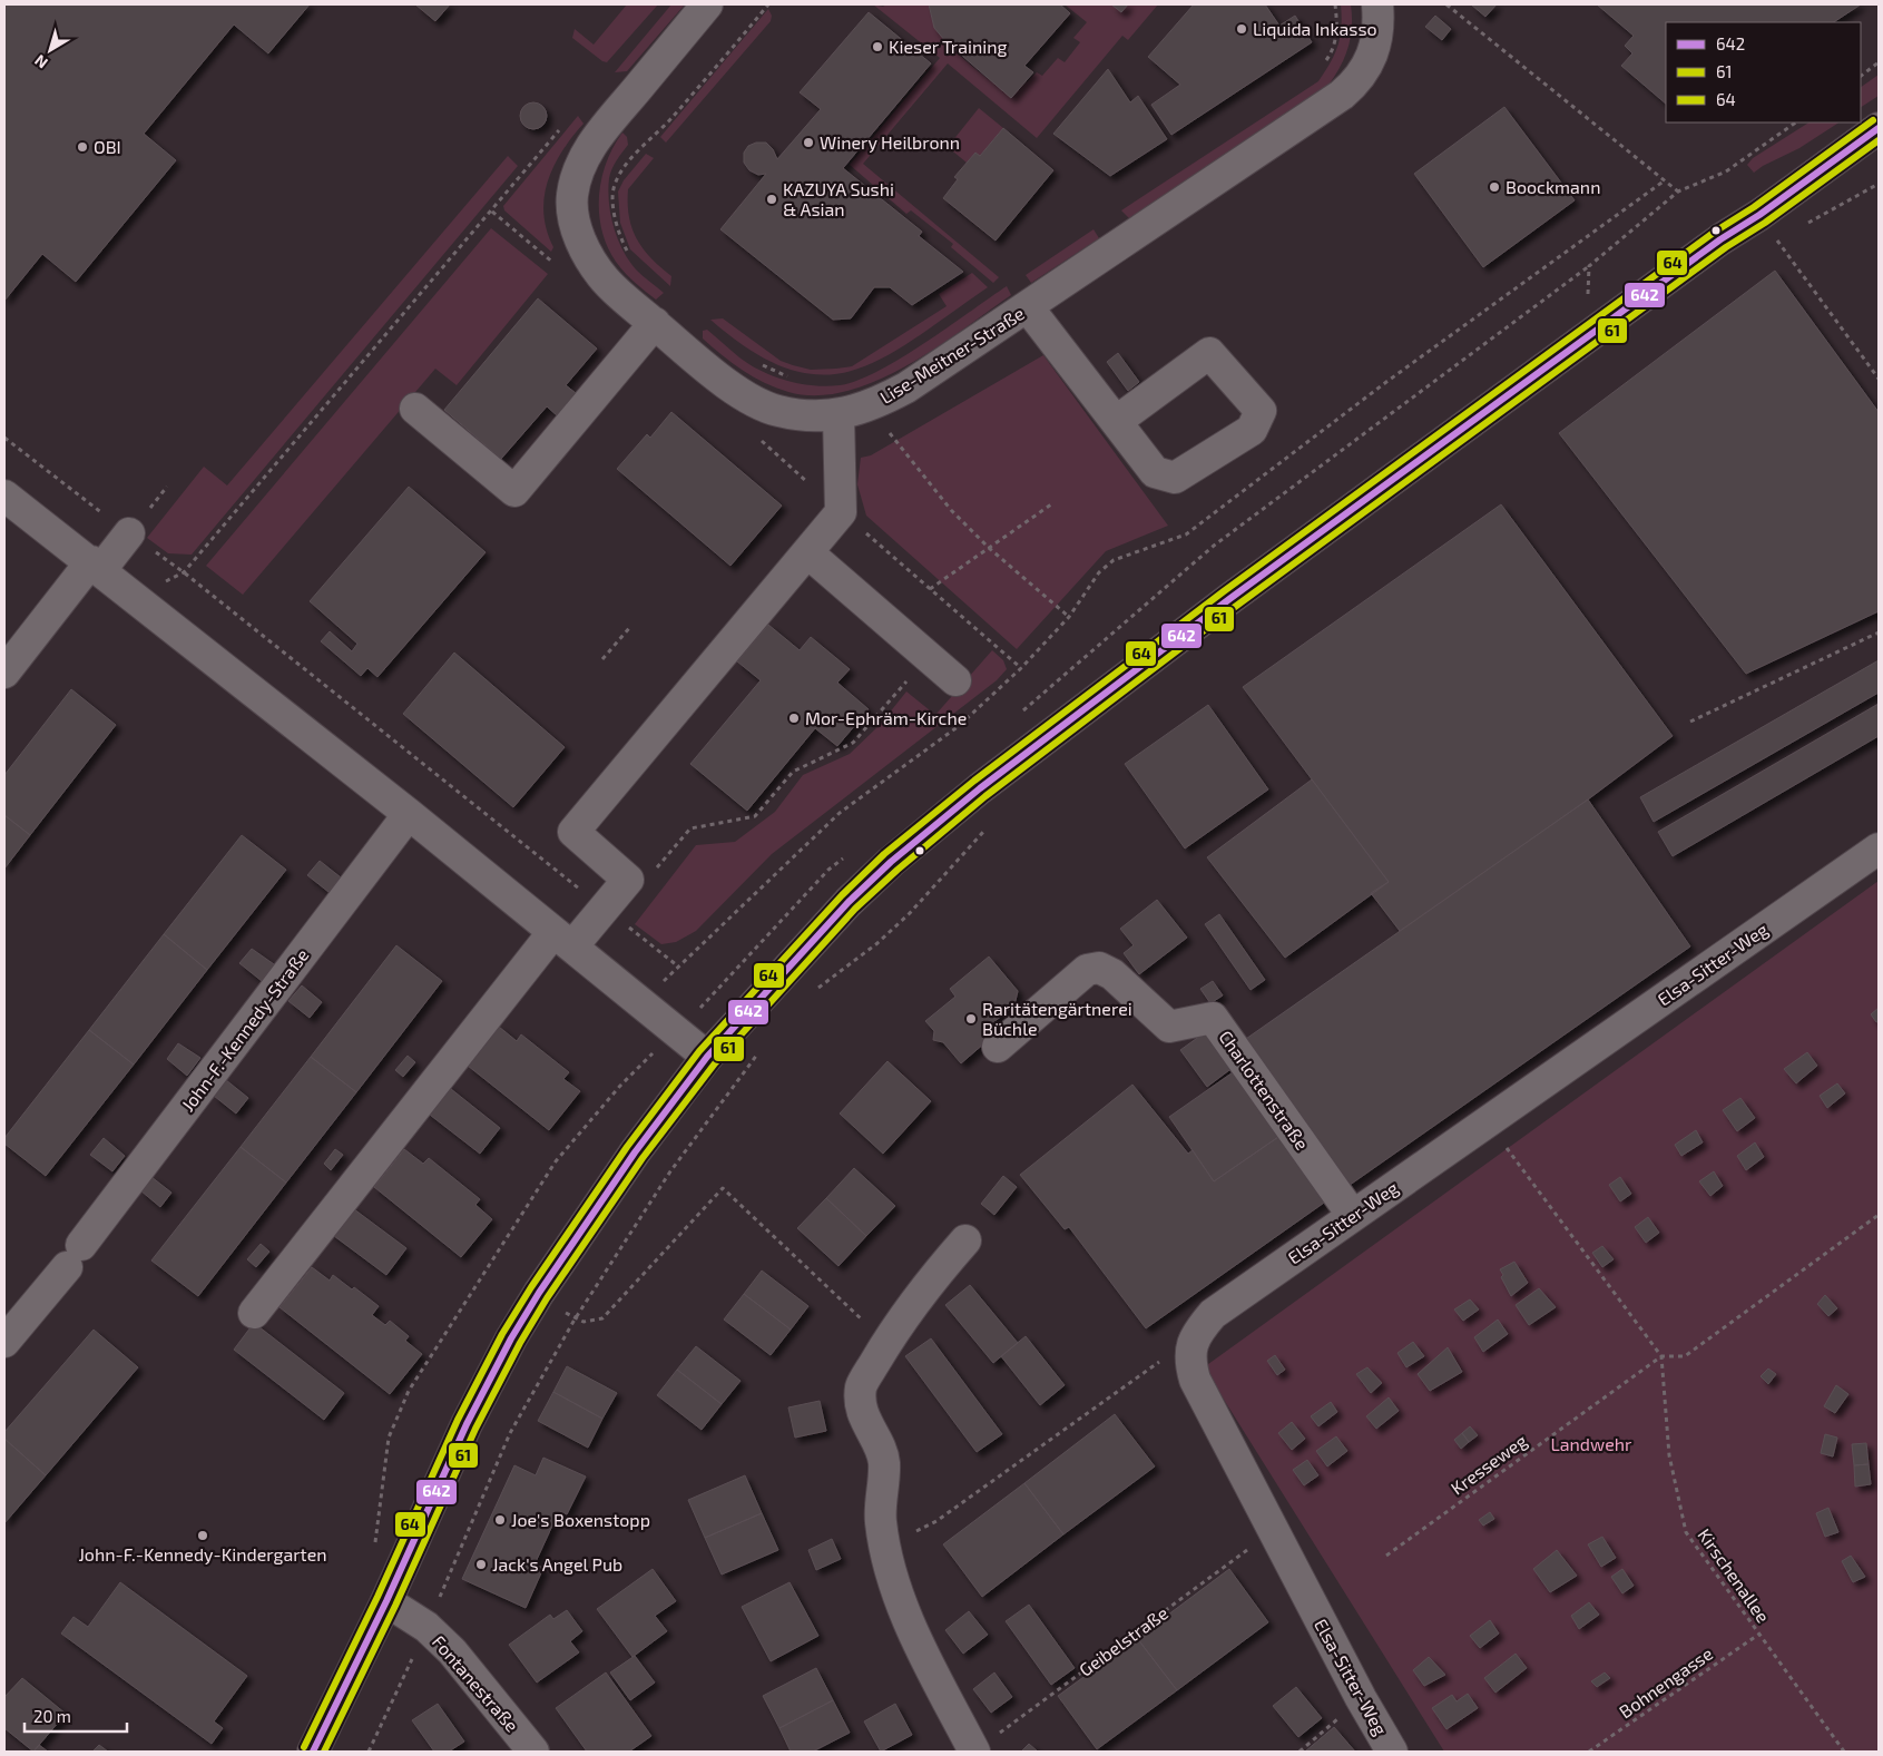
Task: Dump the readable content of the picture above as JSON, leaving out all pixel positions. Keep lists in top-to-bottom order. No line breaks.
{"streets":{"street":["Lise-Meitner-Straße","Elsa-Sitter-Weg","John-F.-Kennedy-Straße","Charlottenstraße","Fontanestraße"],"path":["Kresseweg","Kirschenallee","Geibelstraße","Bohnengasse"]},"crossings":[["Elsa-Sitter-Weg","Charlottenstraße"],["Elsa-Sitter-Weg","Geibelstraße"],["Kresseweg","Kirschenallee"],["Kirschenallee","Bohnengasse"]],"parks":["Landwehr"],"places":["Liquida Inkasso","Kieser Training","Winery Heilbronn","OBI","Boockmann","KAZUYA Sushi & Asian","Mor-Ephräm-Kirche","Raritätengärtnerei Büchle","Joe's Boxenstopp","John-F.-Kennedy-Kindergarten","Jack's Angel Pub"],"lines":["transit line 64","transit line 642","transit line 61"],"legend":["642","61","64"],"scale_bar":"20 m","north":"bottom left"}
